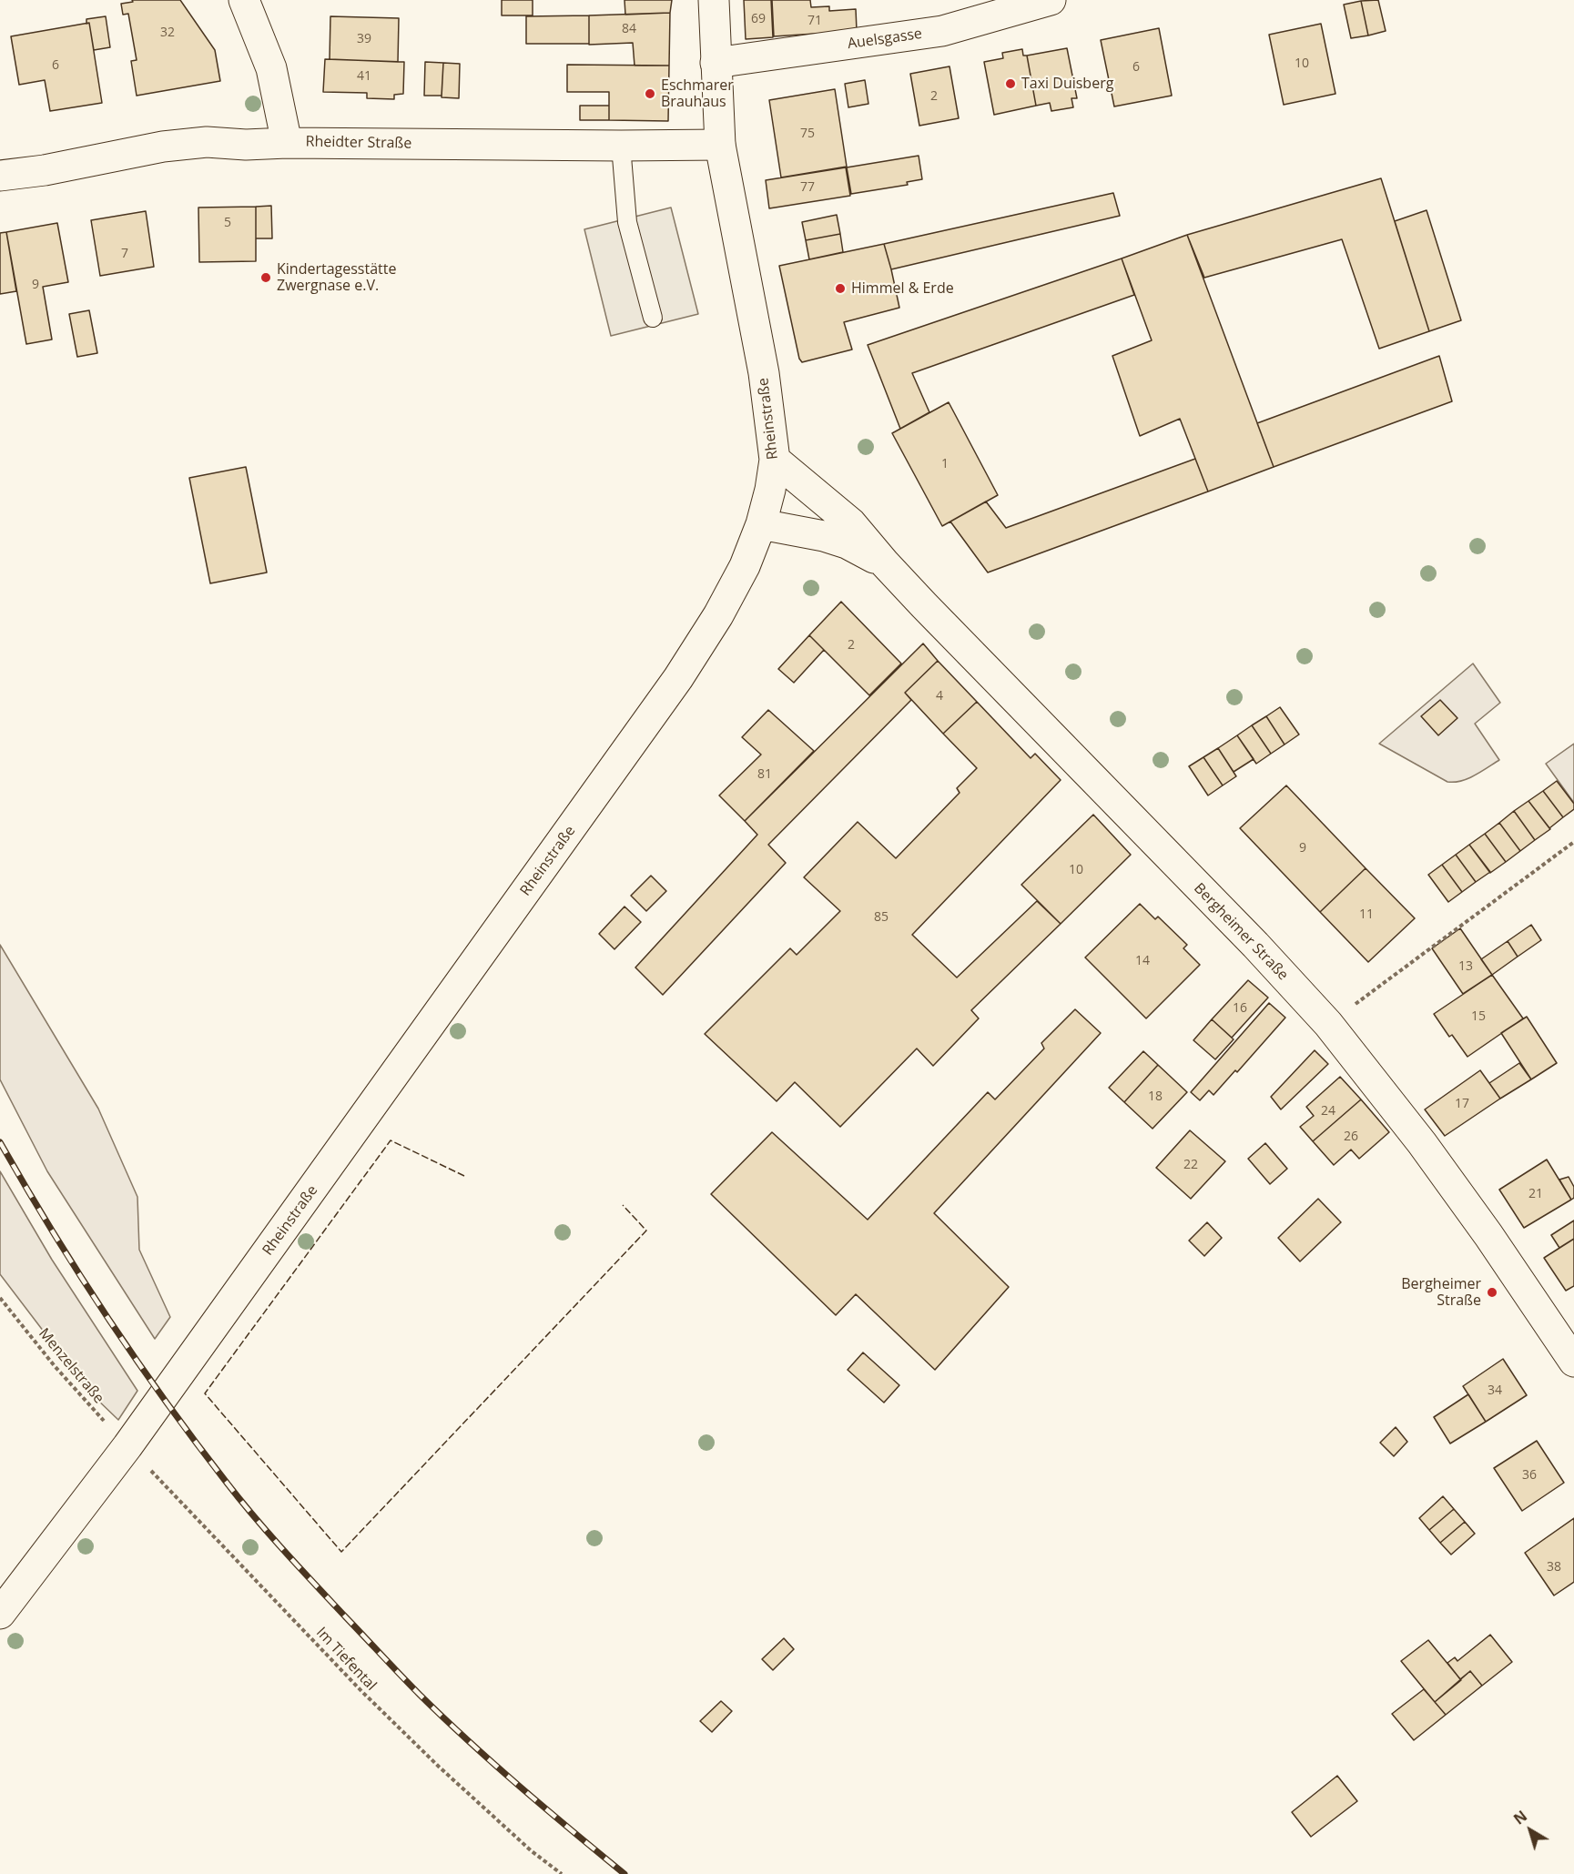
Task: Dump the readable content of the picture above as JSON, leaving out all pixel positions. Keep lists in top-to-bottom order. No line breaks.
{"streets":{"street":["Auelsgasse","Rheidter Straße","Rheinstraße","Bergheimer Straße"],"path":["Menzelstraße","Im Tiefental"]},"crossings":[["Auelsgasse","Rheinstraße"],["Rheidter Straße","Rheinstraße"],["Rheinstraße","Bergheimer Straße"],["Rheinstraße","Menzelstraße"],["Rheinstraße","Im Tiefental"],["Menzelstraße","Im Tiefental"]],"places":["Taxi Duisberg","Eschmarer Brauhaus","Kindertagesstätte Zwergnase e.V.","Himmel & Erde","Bergheimer Straße"],"house_numbers":["69","71","84","32","39","10","6","6","41","2","75","77","5","7","9","1","2","4","81","9","10","11","85","14","13","16","15","18","17","24","26","22","21","34","36","38"],"north":"top left"}
